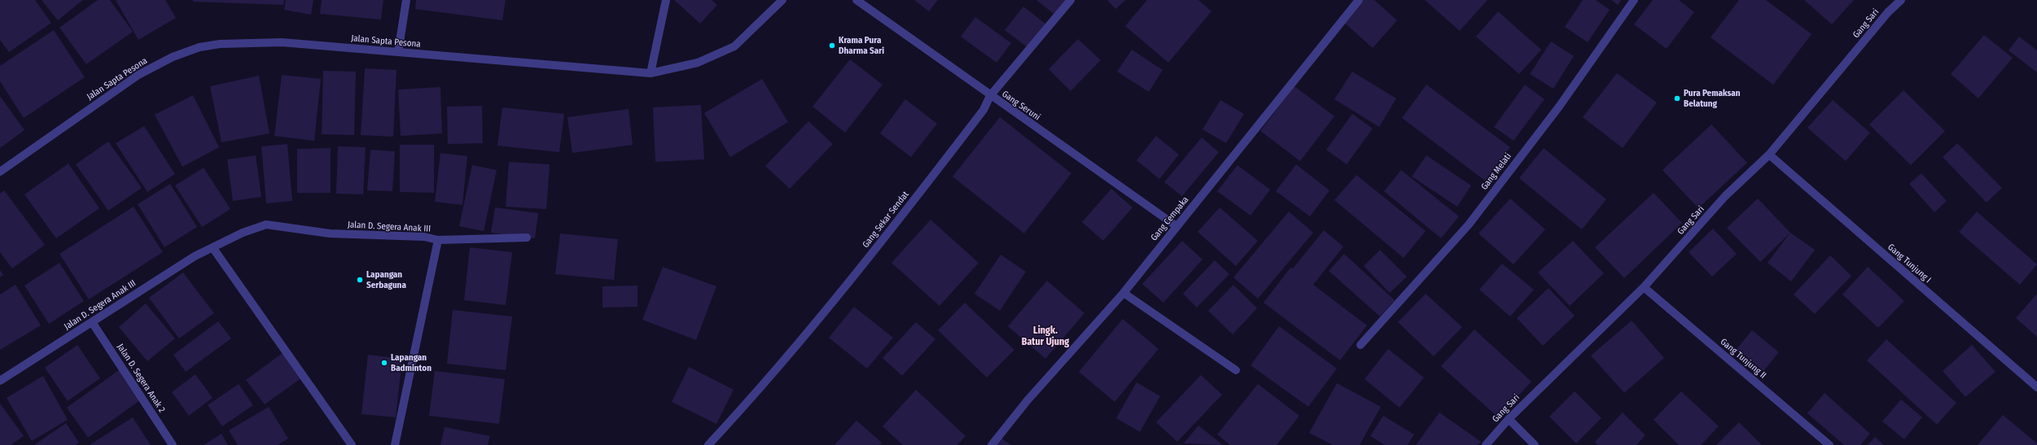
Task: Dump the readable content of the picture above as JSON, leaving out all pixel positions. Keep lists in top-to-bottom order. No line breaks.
{"streets":{"street":["Gang Sari","Jalan Sapta Pesona","Gang Seruni","Gang Melati","Gang Cempaka","Gang Sekar Sendat","Jalan D. Segera Anak III","Gang Tunjung I","Gang Tunjung II","Jalan D. Segera Anak 2"]},"crossings":[["Gang Sari","Gang Tunjung I"],["Gang Sari","Gang Tunjung II"],["Gang Seruni","Gang Cempaka"],["Gang Seruni","Gang Sekar Sendat"],["Jalan D. Segera Anak III","Jalan D. Segera Anak 2"]],"districts":["Lingk. Batur Ujung"],"places":["Krama Pura Dharma Sari","Pura Pemaksan Belatung","Lapangan Serbaguna","Lapangan Badminton"]}
